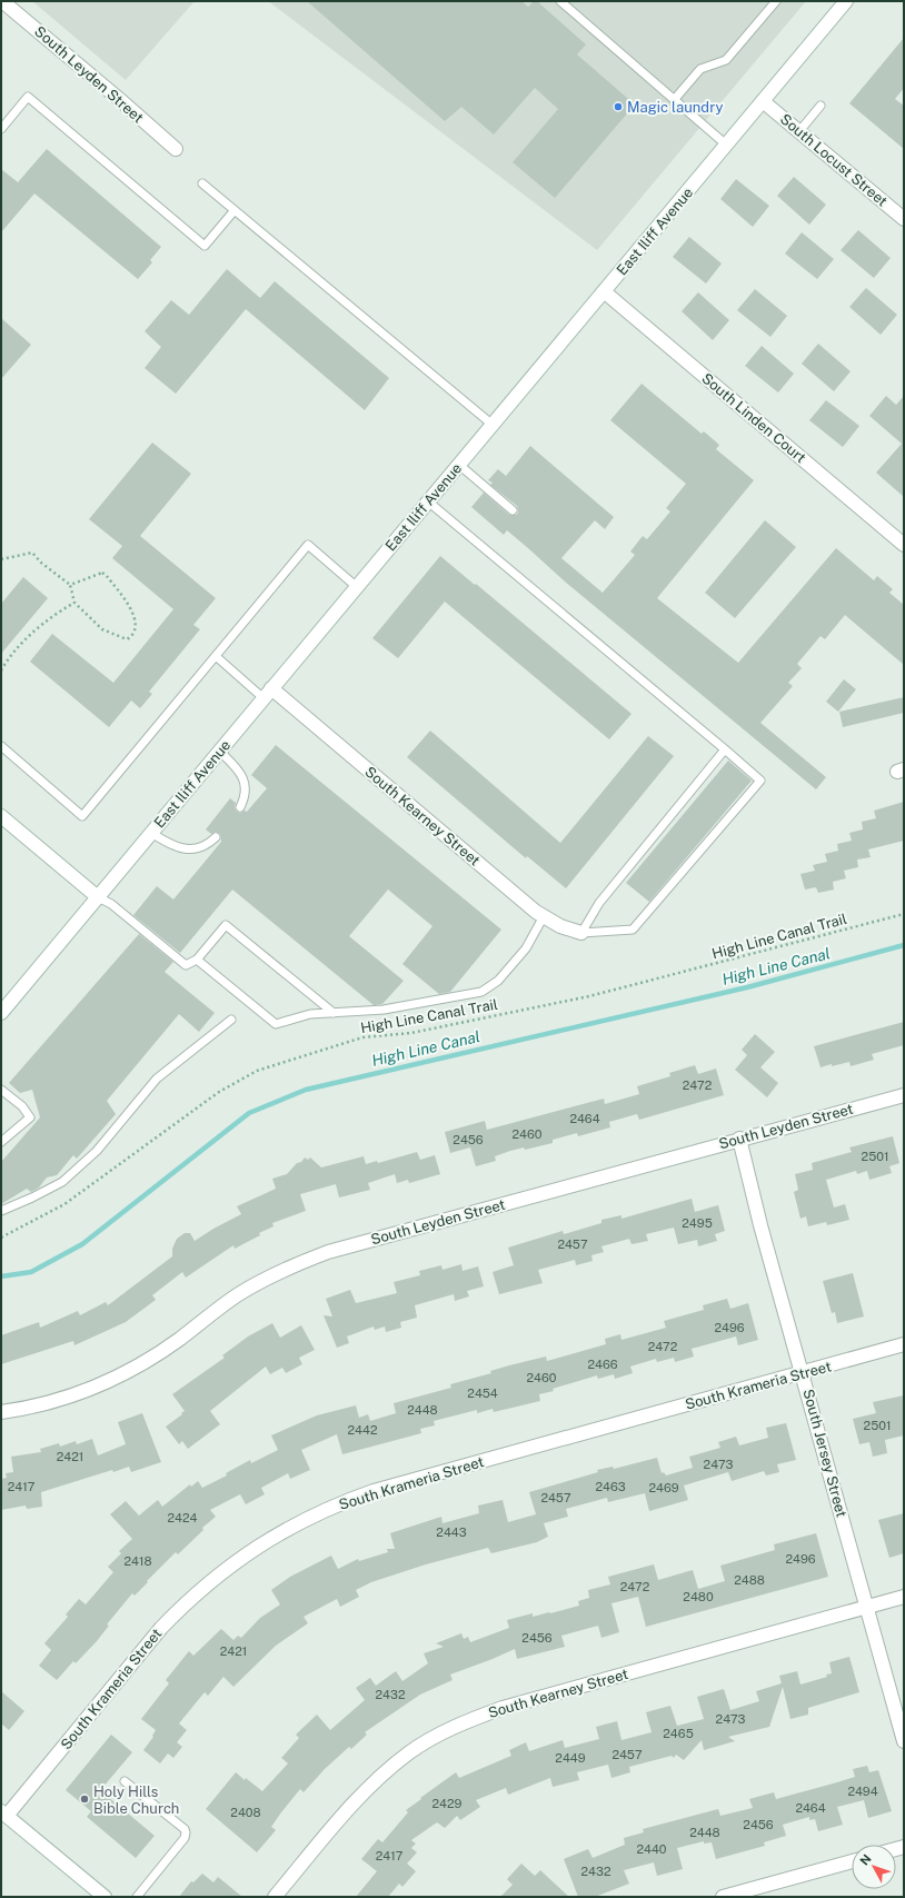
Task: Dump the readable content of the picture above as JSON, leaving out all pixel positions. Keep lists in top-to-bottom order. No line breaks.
{"streets":{"street":["South Leyden Street","South Locust Street","East Iliff Avenue","South Linden Court","South Kearney Street","South Krameria Street","South Jersey Street"],"path":["High Line Canal Trail"]},"crossings":[["South Leyden Street","South Jersey Street"],["South Locust Street","East Iliff Avenue"],["East Iliff Avenue","South Linden Court"],["East Iliff Avenue","South Kearney Street"],["South Kearney Street","South Jersey Street"],["South Krameria Street","South Jersey Street"]],"water":["High Line Canal"],"places":["Magic laundry","Holy Hills Bible Church"],"house_numbers":["2472","2464","2460","2456","2501","2495","2457","2496","2472","2466","2460","2454","2448","2501","2442","2421","2473","2417","2463","2469","2457","2424","2443","2496","2418","2488","2472","2480","2456","2421","2432","2473","2465","2457","2449","2494","2429","2464","2408","2456","2448","2440","2417","2432"],"north":"top left"}
